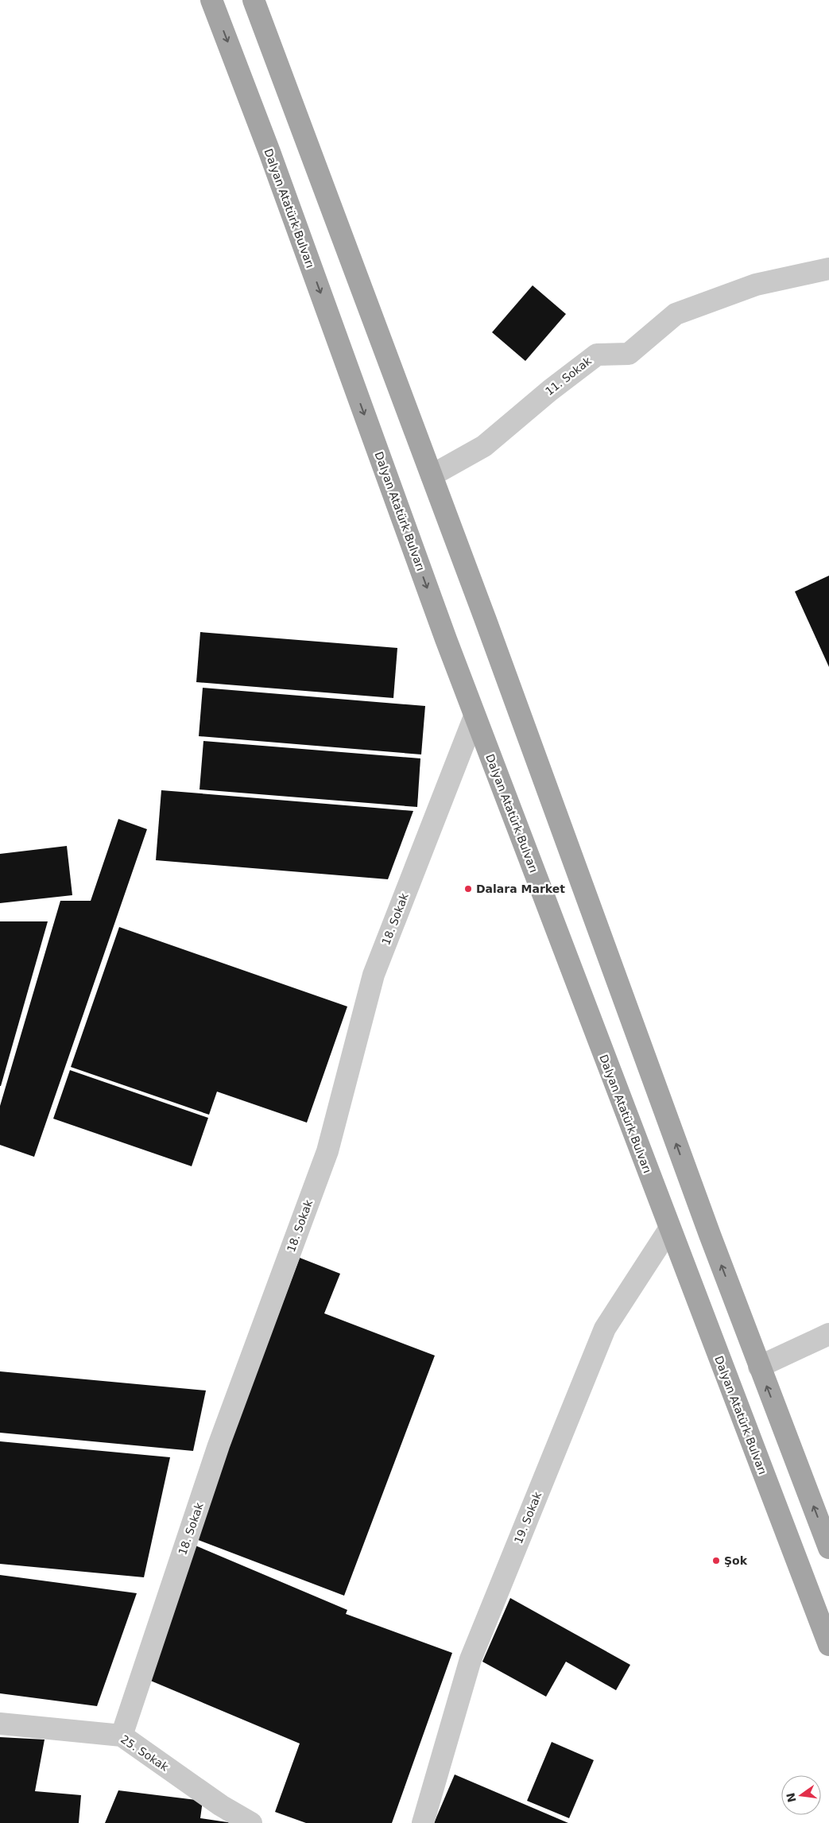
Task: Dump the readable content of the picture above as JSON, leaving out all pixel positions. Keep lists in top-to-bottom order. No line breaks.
{"streets":{"main road":["Dalyan Atatürk Bulvarı"],"street":["11. Sokak","18. Sokak","19. Sokak","25. Sokak"]},"crossings":[["Dalyan Atatürk Bulvarı","18. Sokak"],["Dalyan Atatürk Bulvarı","19. Sokak"],["18. Sokak","25. Sokak"]],"places":["Dalara Market","Şok"],"north":"left"}
